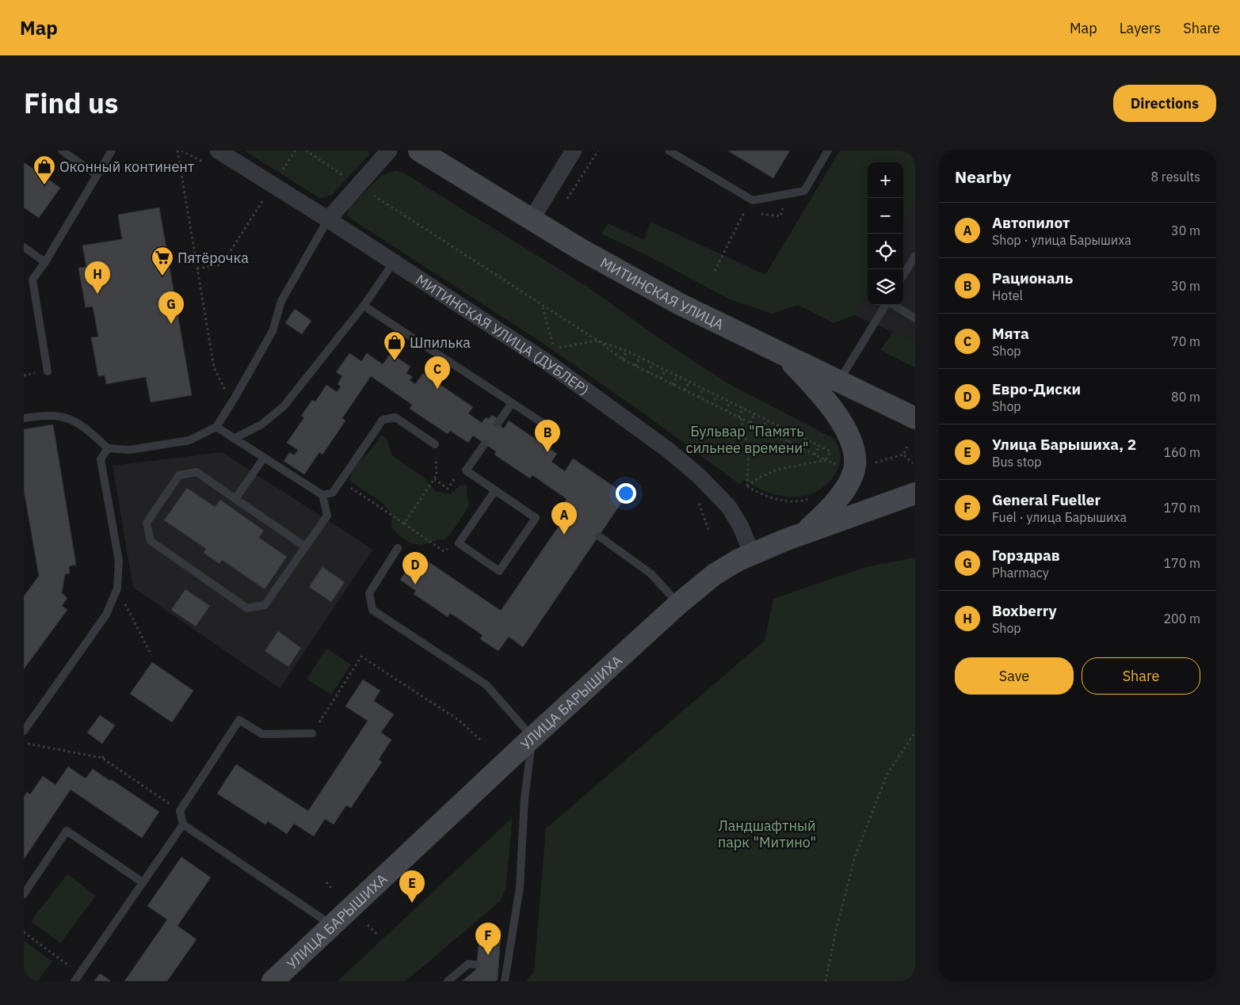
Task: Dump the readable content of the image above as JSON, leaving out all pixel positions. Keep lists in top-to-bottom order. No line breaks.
{"streets":{"main road":["МИТИНСКАЯ УЛИЦА","УЛИЦА БАРЫШИХА"],"street":["МИТИНСКАЯ УЛИЦА (ДУБЛЕР)"]},"crossings":[["МИТИНСКАЯ УЛИЦА (ДУБЛЕР)","УЛИЦА БАРЫШИХА"]],"parks":["Бульвар \"Память сильнее времени\"","Ландшафтный парк \"Митино\""],"places":{"shop":["Оконный континент","Шпилька"],"supermarket":["Пятёрочка"]},"page":{"header":"Map","nav":["Map","Layers","Share"],"title":"Find us","buttons":["Directions",["Save","Share"]],"heading":["Nearby","8 results"],"map_buttons":["+","−"],"list":[{"mark":"A","name":"Автопилот","note":"Shop · улица Барышиха","value":"30 m"},{"mark":"B","name":"Рациональ","note":"Hotel","value":"30 m"},{"mark":"C","name":"Мята","note":"Shop","value":"70 m"},{"mark":"D","name":"Евро-Диски","note":"Shop","value":"80 m"},{"mark":"E","name":"Улица Барышиха, 2","note":"Bus stop","value":"160 m"},{"mark":"F","name":"General Fueller","note":"Fuel · улица Барышиха","value":"170 m"},{"mark":"G","name":"Горздрав","note":"Pharmacy","value":"170 m"},{"mark":"H","name":"Boxberry","note":"Shop","value":"200 m"}],"pins":["H","G","C","B","A","D","E","F"]}}
